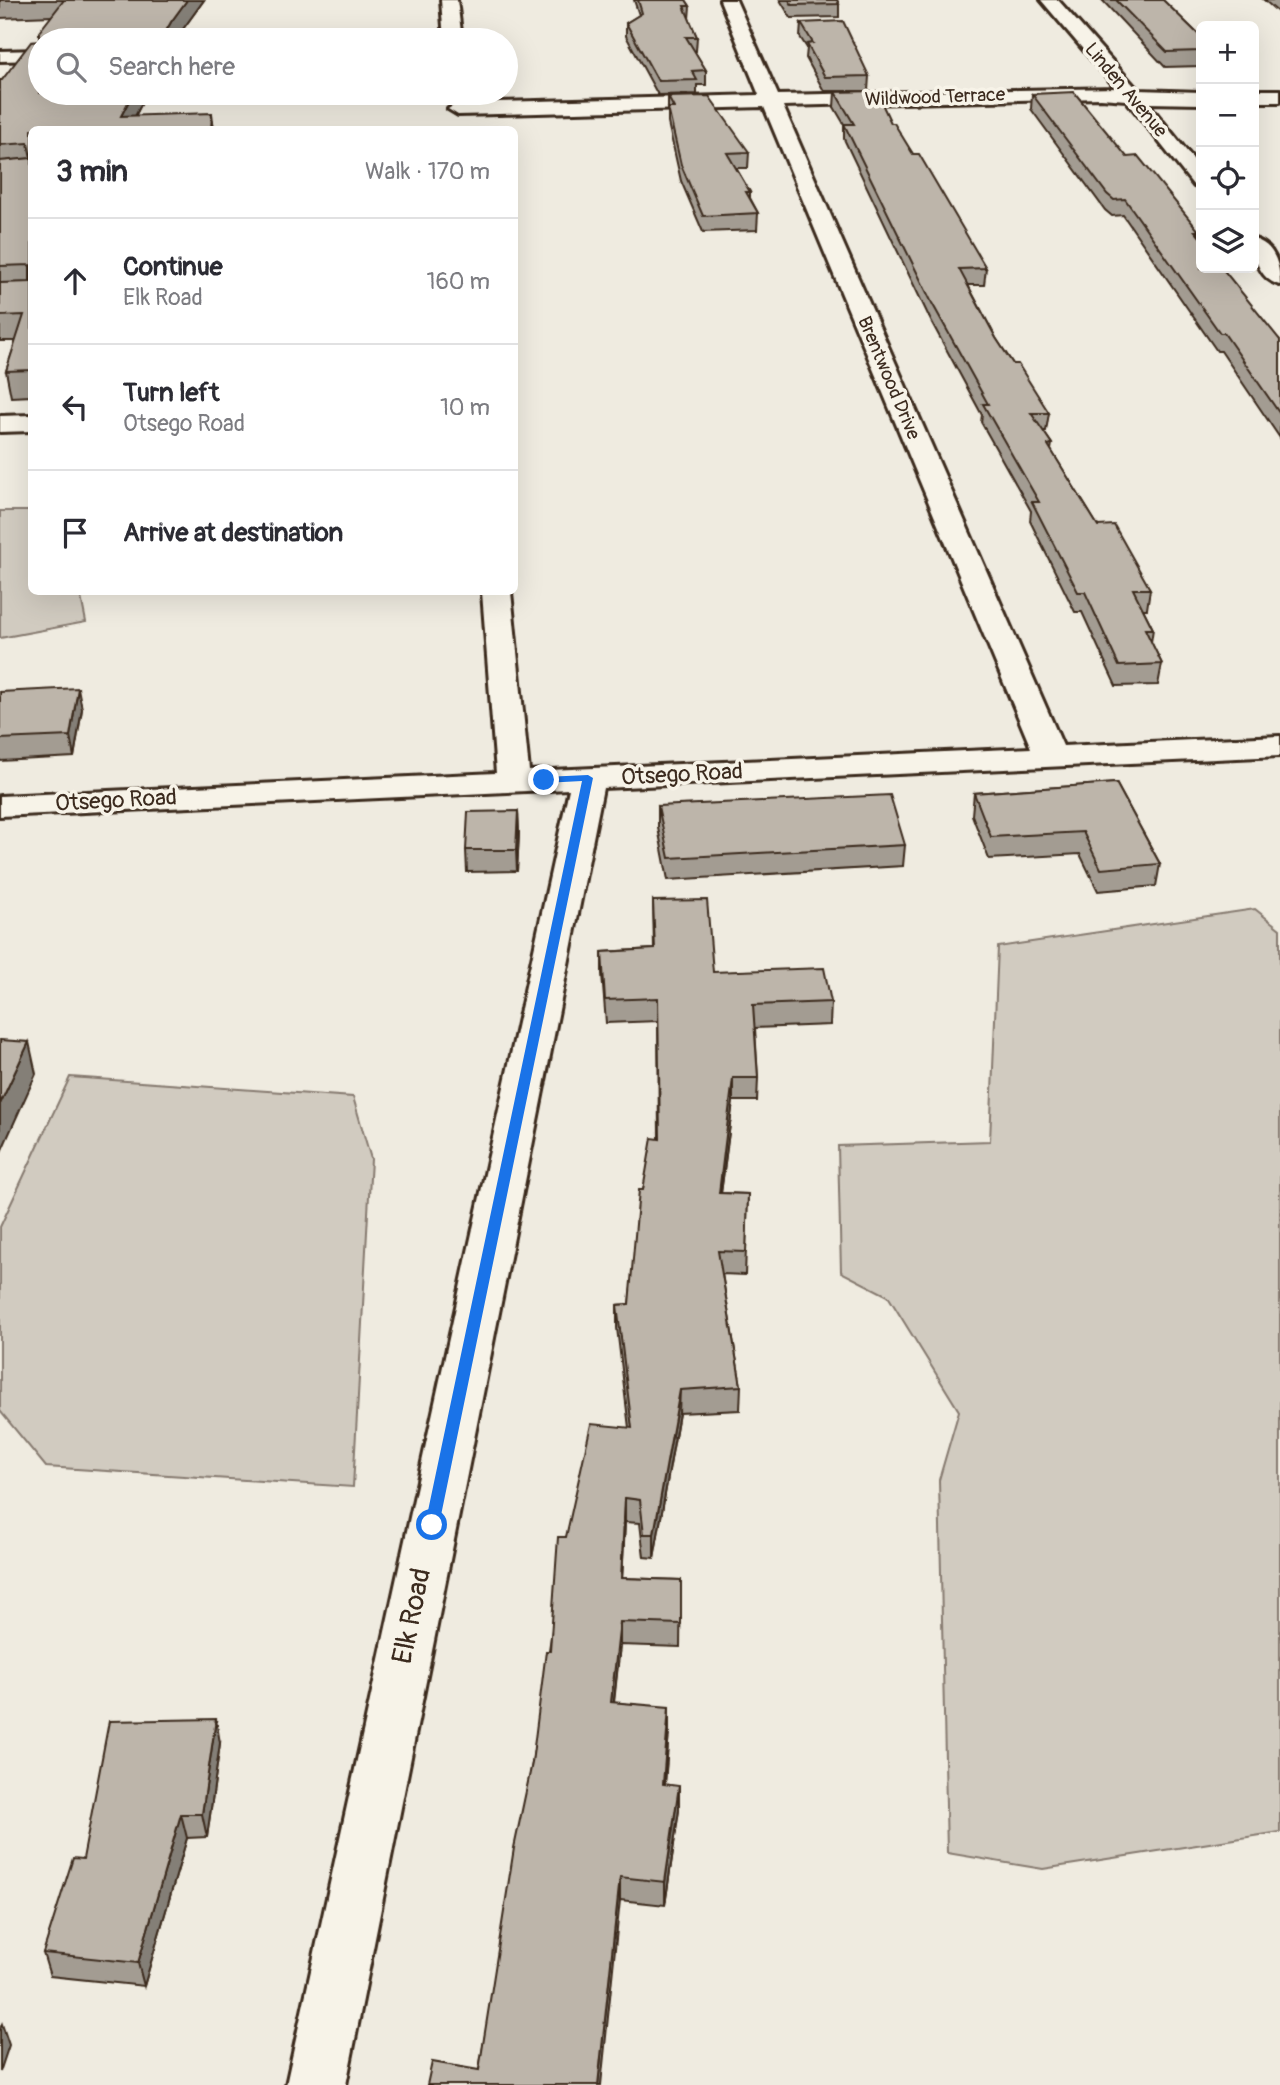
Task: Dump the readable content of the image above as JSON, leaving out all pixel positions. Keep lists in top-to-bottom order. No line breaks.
{"streets":{"street":["Linden Avenue","Wildwood Terrace","Brentwood Drive","Otsego Road","Elk Road"]},"crossings":[["Linden Avenue","Wildwood Terrace"],["Wildwood Terrace","Brentwood Drive"],["Brentwood Drive","Otsego Road"],["Otsego Road","Elk Road"]],"page":{"map_buttons":["+","−"],"search":"Search here","heading":["3 min","Walk · 170 m"],"list":[["Continue","Elk Road","160 m"],["Turn left","Otsego Road","10 m"],"Arrive at destination"]}}
